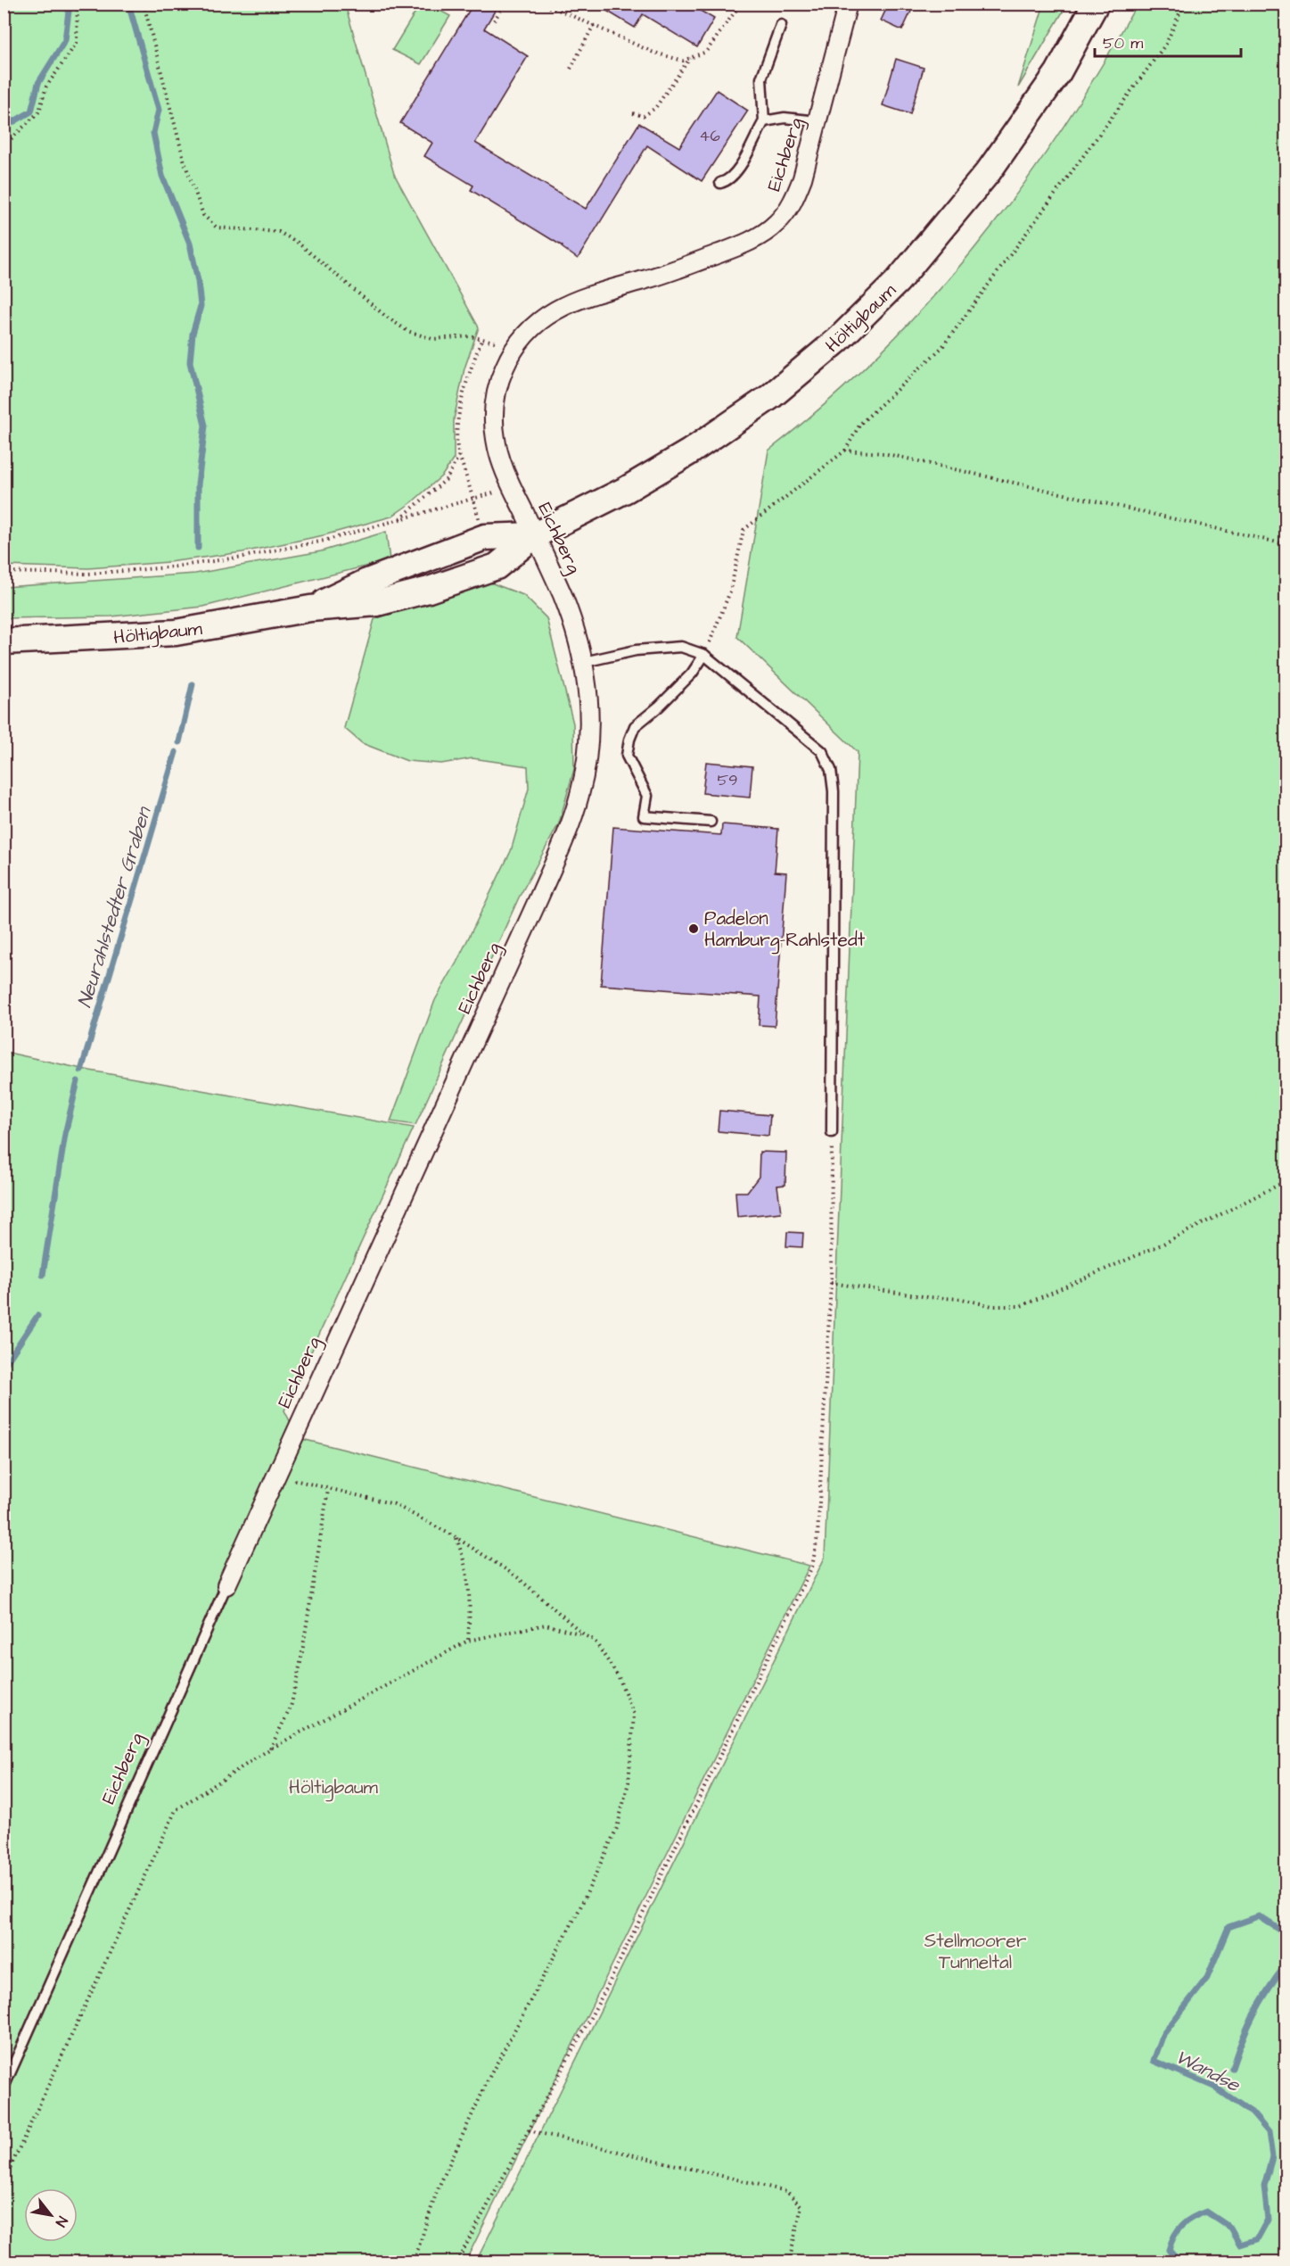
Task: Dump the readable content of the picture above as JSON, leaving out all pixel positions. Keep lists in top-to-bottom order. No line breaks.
{"streets":{"main road":["Höltigbaum"],"street":["Eichberg"]},"crossings":[["Eichberg","Höltigbaum"]],"water":["Neurahlstedter Graben","Wandse"],"parks":["Höltigbaum","Stellmoorer Tunneltal"],"places":["Padelon Hamburg-Rahlstedt"],"house_numbers":["46","59"],"scale_bar":"50 m","north":"bottom right"}
